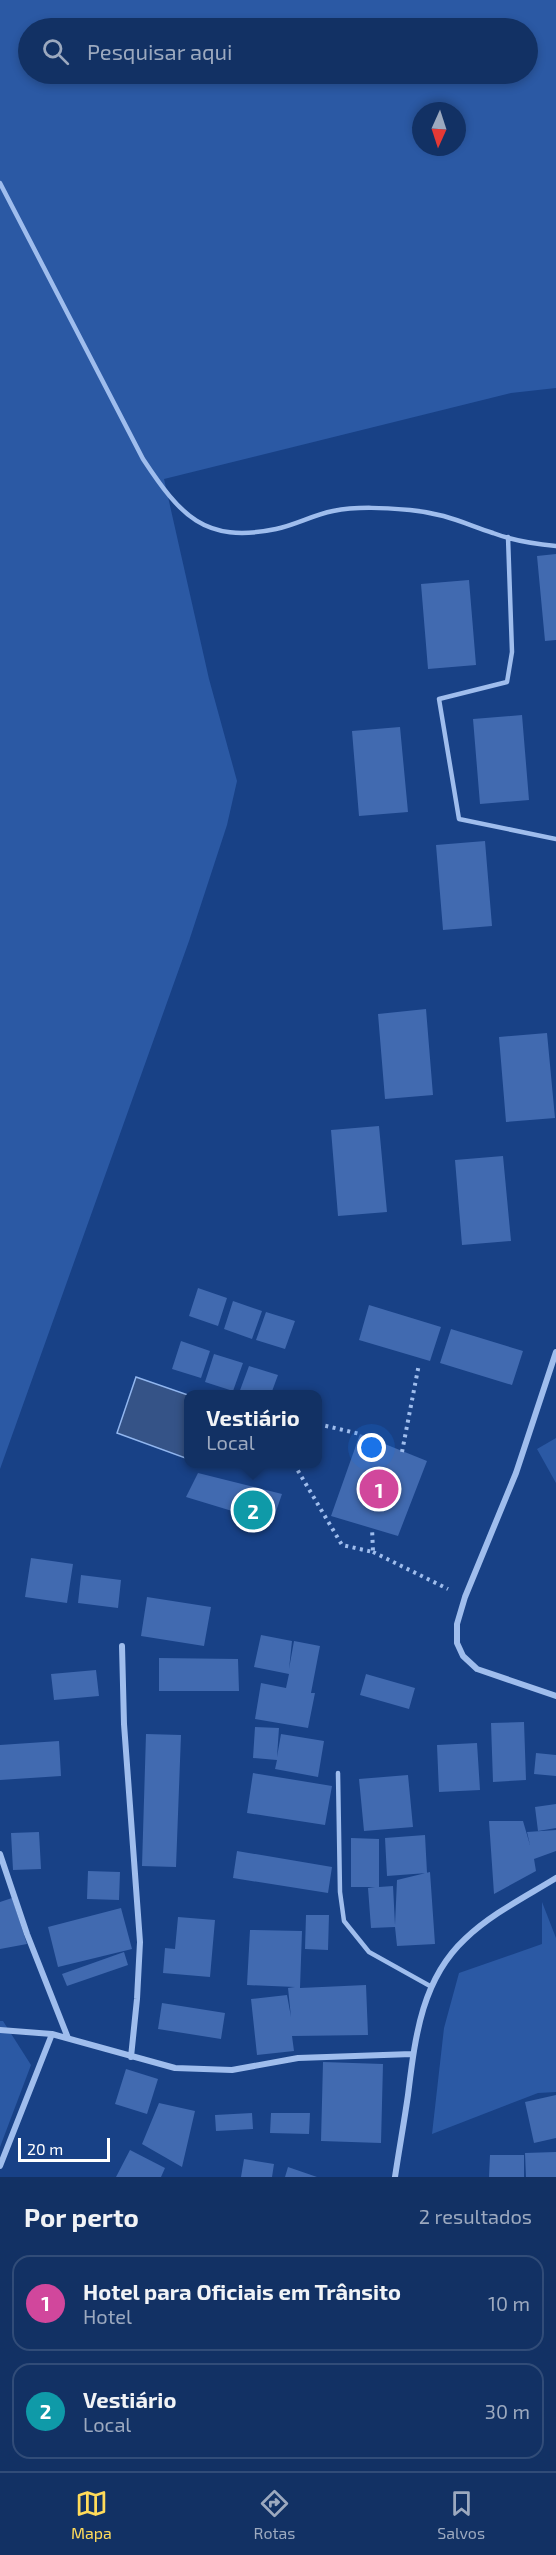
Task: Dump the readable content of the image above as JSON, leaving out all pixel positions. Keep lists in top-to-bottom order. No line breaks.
{"scale_bar":"20 m","north":"bottom","page":{"search":"Pesquisar aqui","popup":["Vestiário","Local"],"pins":["1","2"],"scale":"20 m","heading":["Por perto","2 resultados"],"list":[{"mark":"1","name":"Hotel para Oficiais em Trânsito","note":"Hotel","value":"10 m"},{"mark":"2","name":"Vestiário","note":"Local","value":"30 m"}],"nav":["Mapa","Rotas","Salvos"]}}
